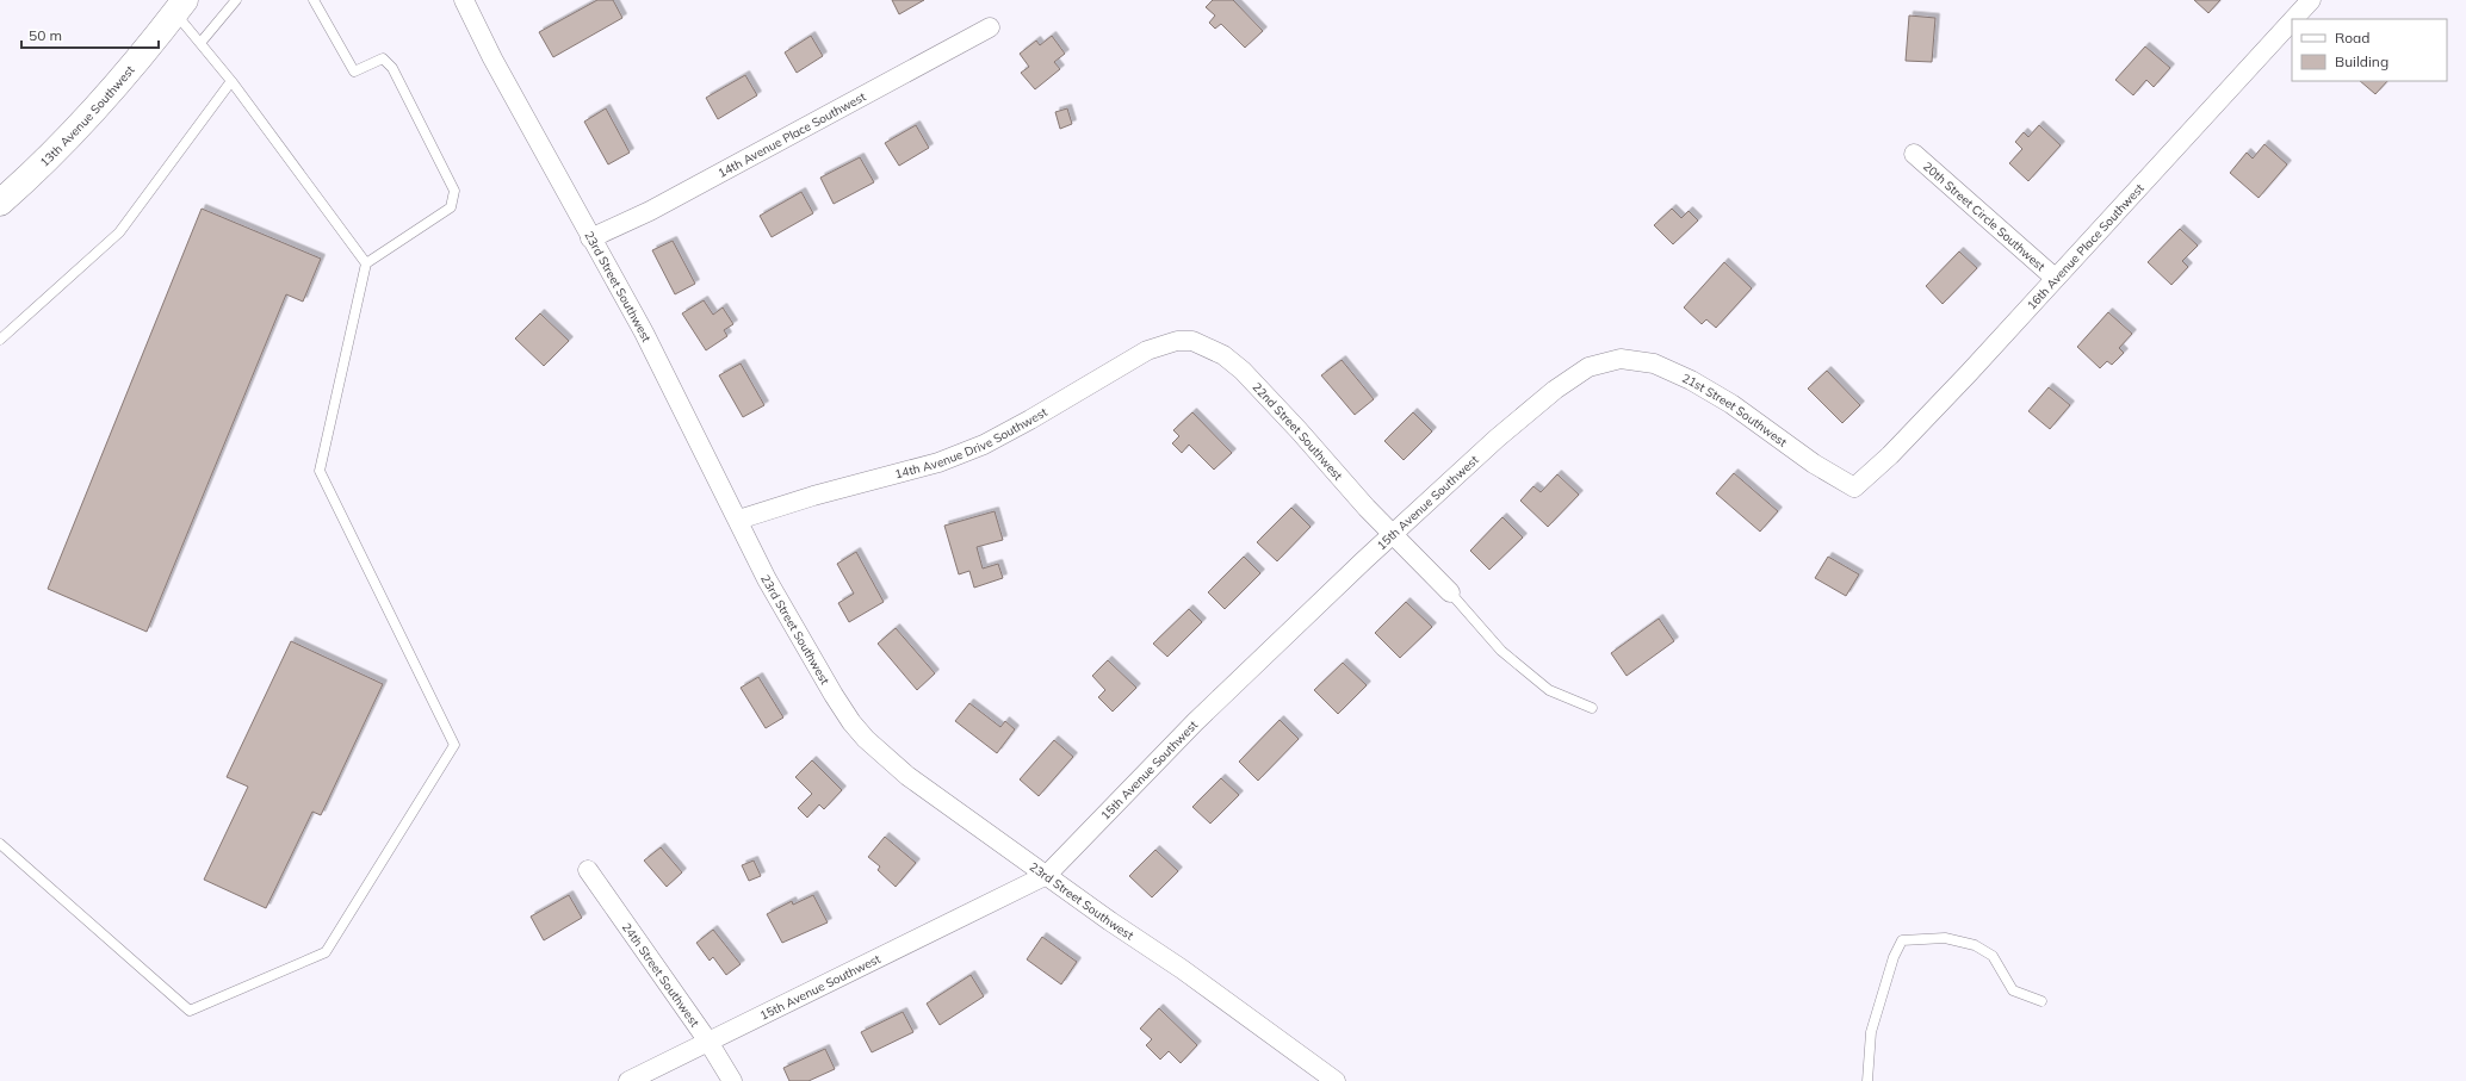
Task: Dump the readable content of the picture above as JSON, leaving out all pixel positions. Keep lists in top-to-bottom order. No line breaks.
{"streets":{"street":["13th Avenue Southwest","14th Avenue Place Southwest","20th Street Circle Southwest","16th Avenue Place Southwest","23rd Street Southwest","21st Street Southwest","22nd Street Southwest","14th Avenue Drive Southwest","15th Avenue Southwest","24th Street Southwest"]},"crossings":[["14th Avenue Place Southwest","23rd Street Southwest"],["20th Street Circle Southwest","16th Avenue Place Southwest"],["16th Avenue Place Southwest","21st Street Southwest"],["23rd Street Southwest","14th Avenue Drive Southwest"],["23rd Street Southwest","15th Avenue Southwest"],["21st Street Southwest","15th Avenue Southwest"],["22nd Street Southwest","14th Avenue Drive Southwest"],["22nd Street Southwest","15th Avenue Southwest"],["15th Avenue Southwest","24th Street Southwest"]],"legend":["Road","Building"],"scale_bar":"50 m"}
